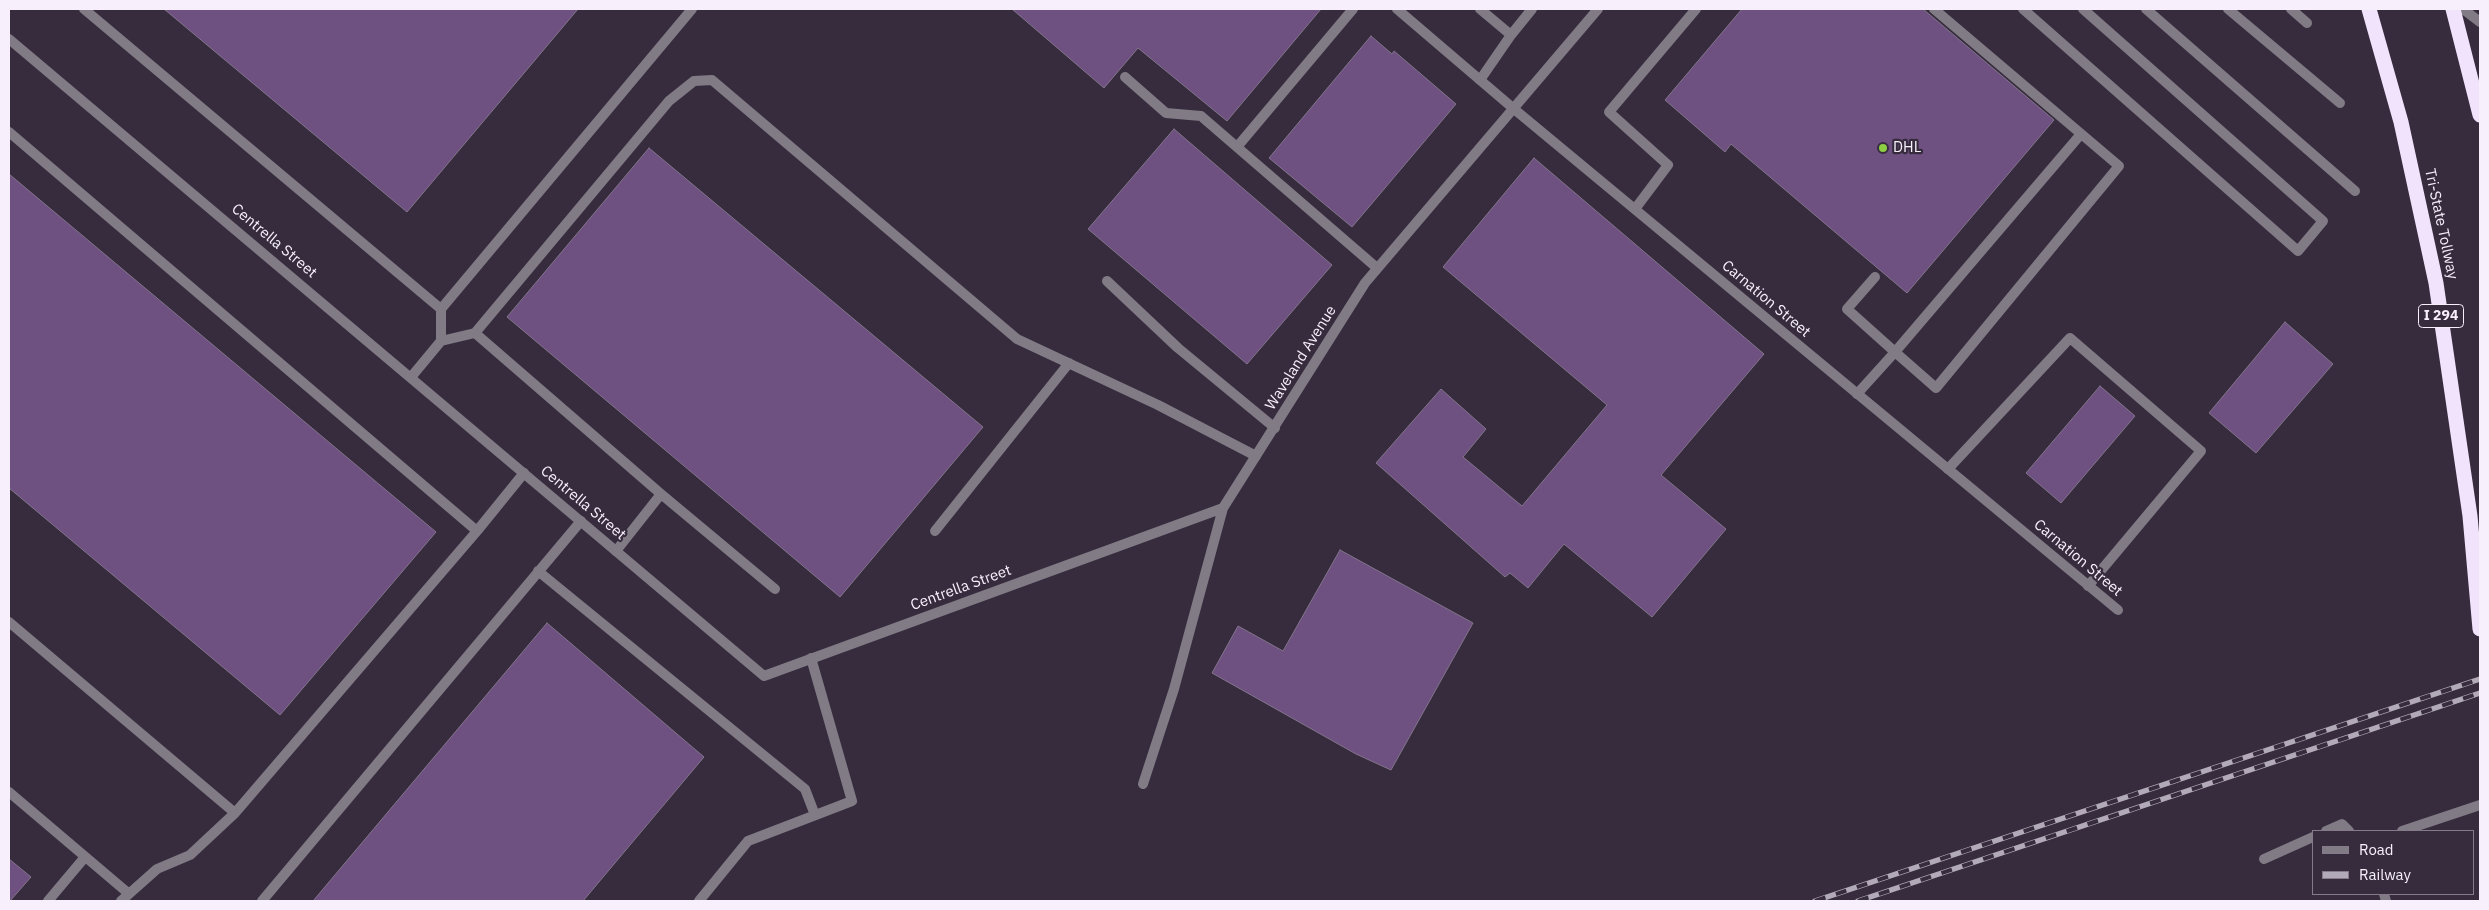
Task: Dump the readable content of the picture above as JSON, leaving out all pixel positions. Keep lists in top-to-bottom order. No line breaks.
{"streets":{"highway":["Tri-State Tollway","I 294"],"street":["Centrella Street","Carnation Street","Waveland Avenue"]},"crossings":[["Centrella Street","Waveland Avenue"],["Carnation Street","Waveland Avenue"]],"places":["DHL"],"legend":["Road","Railway"]}
